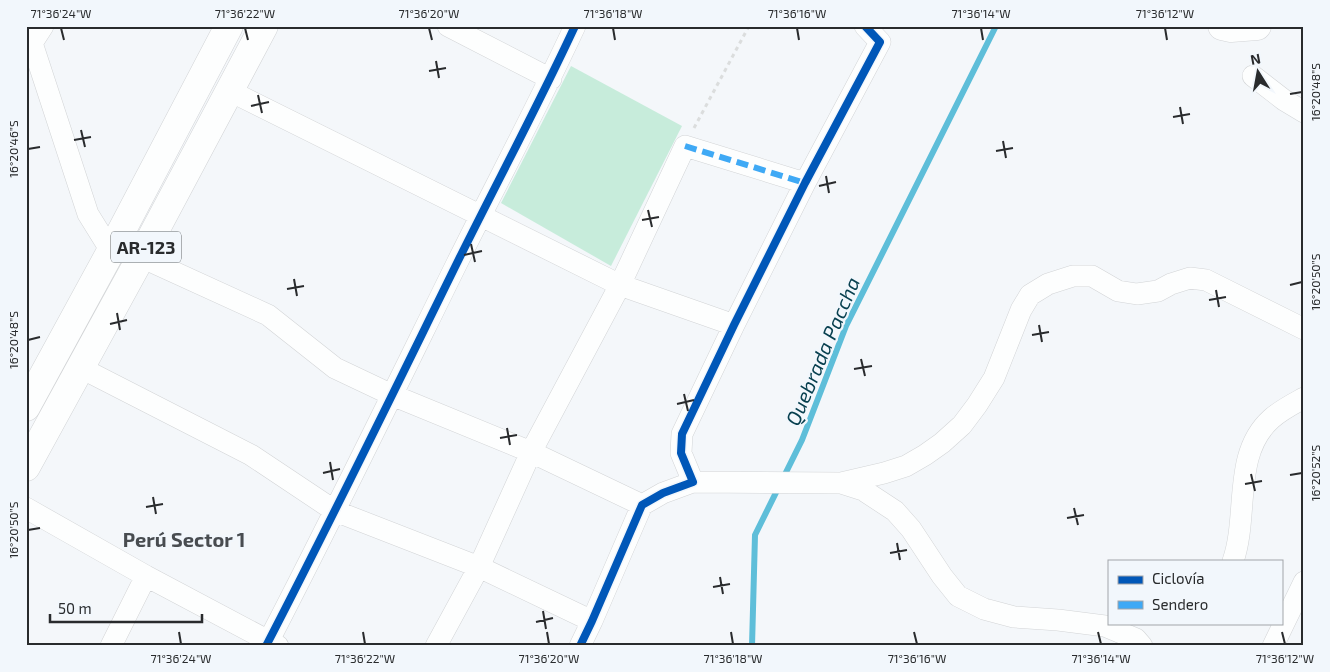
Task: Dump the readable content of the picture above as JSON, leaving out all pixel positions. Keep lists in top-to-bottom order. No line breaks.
{"streets":{"main road":["AR-123"]},"districts":["Perú Sector 1"],"water":["Quebrada Paccha"],"legend":["Ciclovía","Sendero"],"scale_bar":"50 m","north":"top","coordinates":["71°36'24\"W","71°36'22\"W","71°36'20\"W","71°36'18\"W","71°36'16\"W","71°36'14\"W","71°36'12\"W","16°20'48\"S","16°20'46\"S","16°20'50\"S","16°20'52\"S"]}
